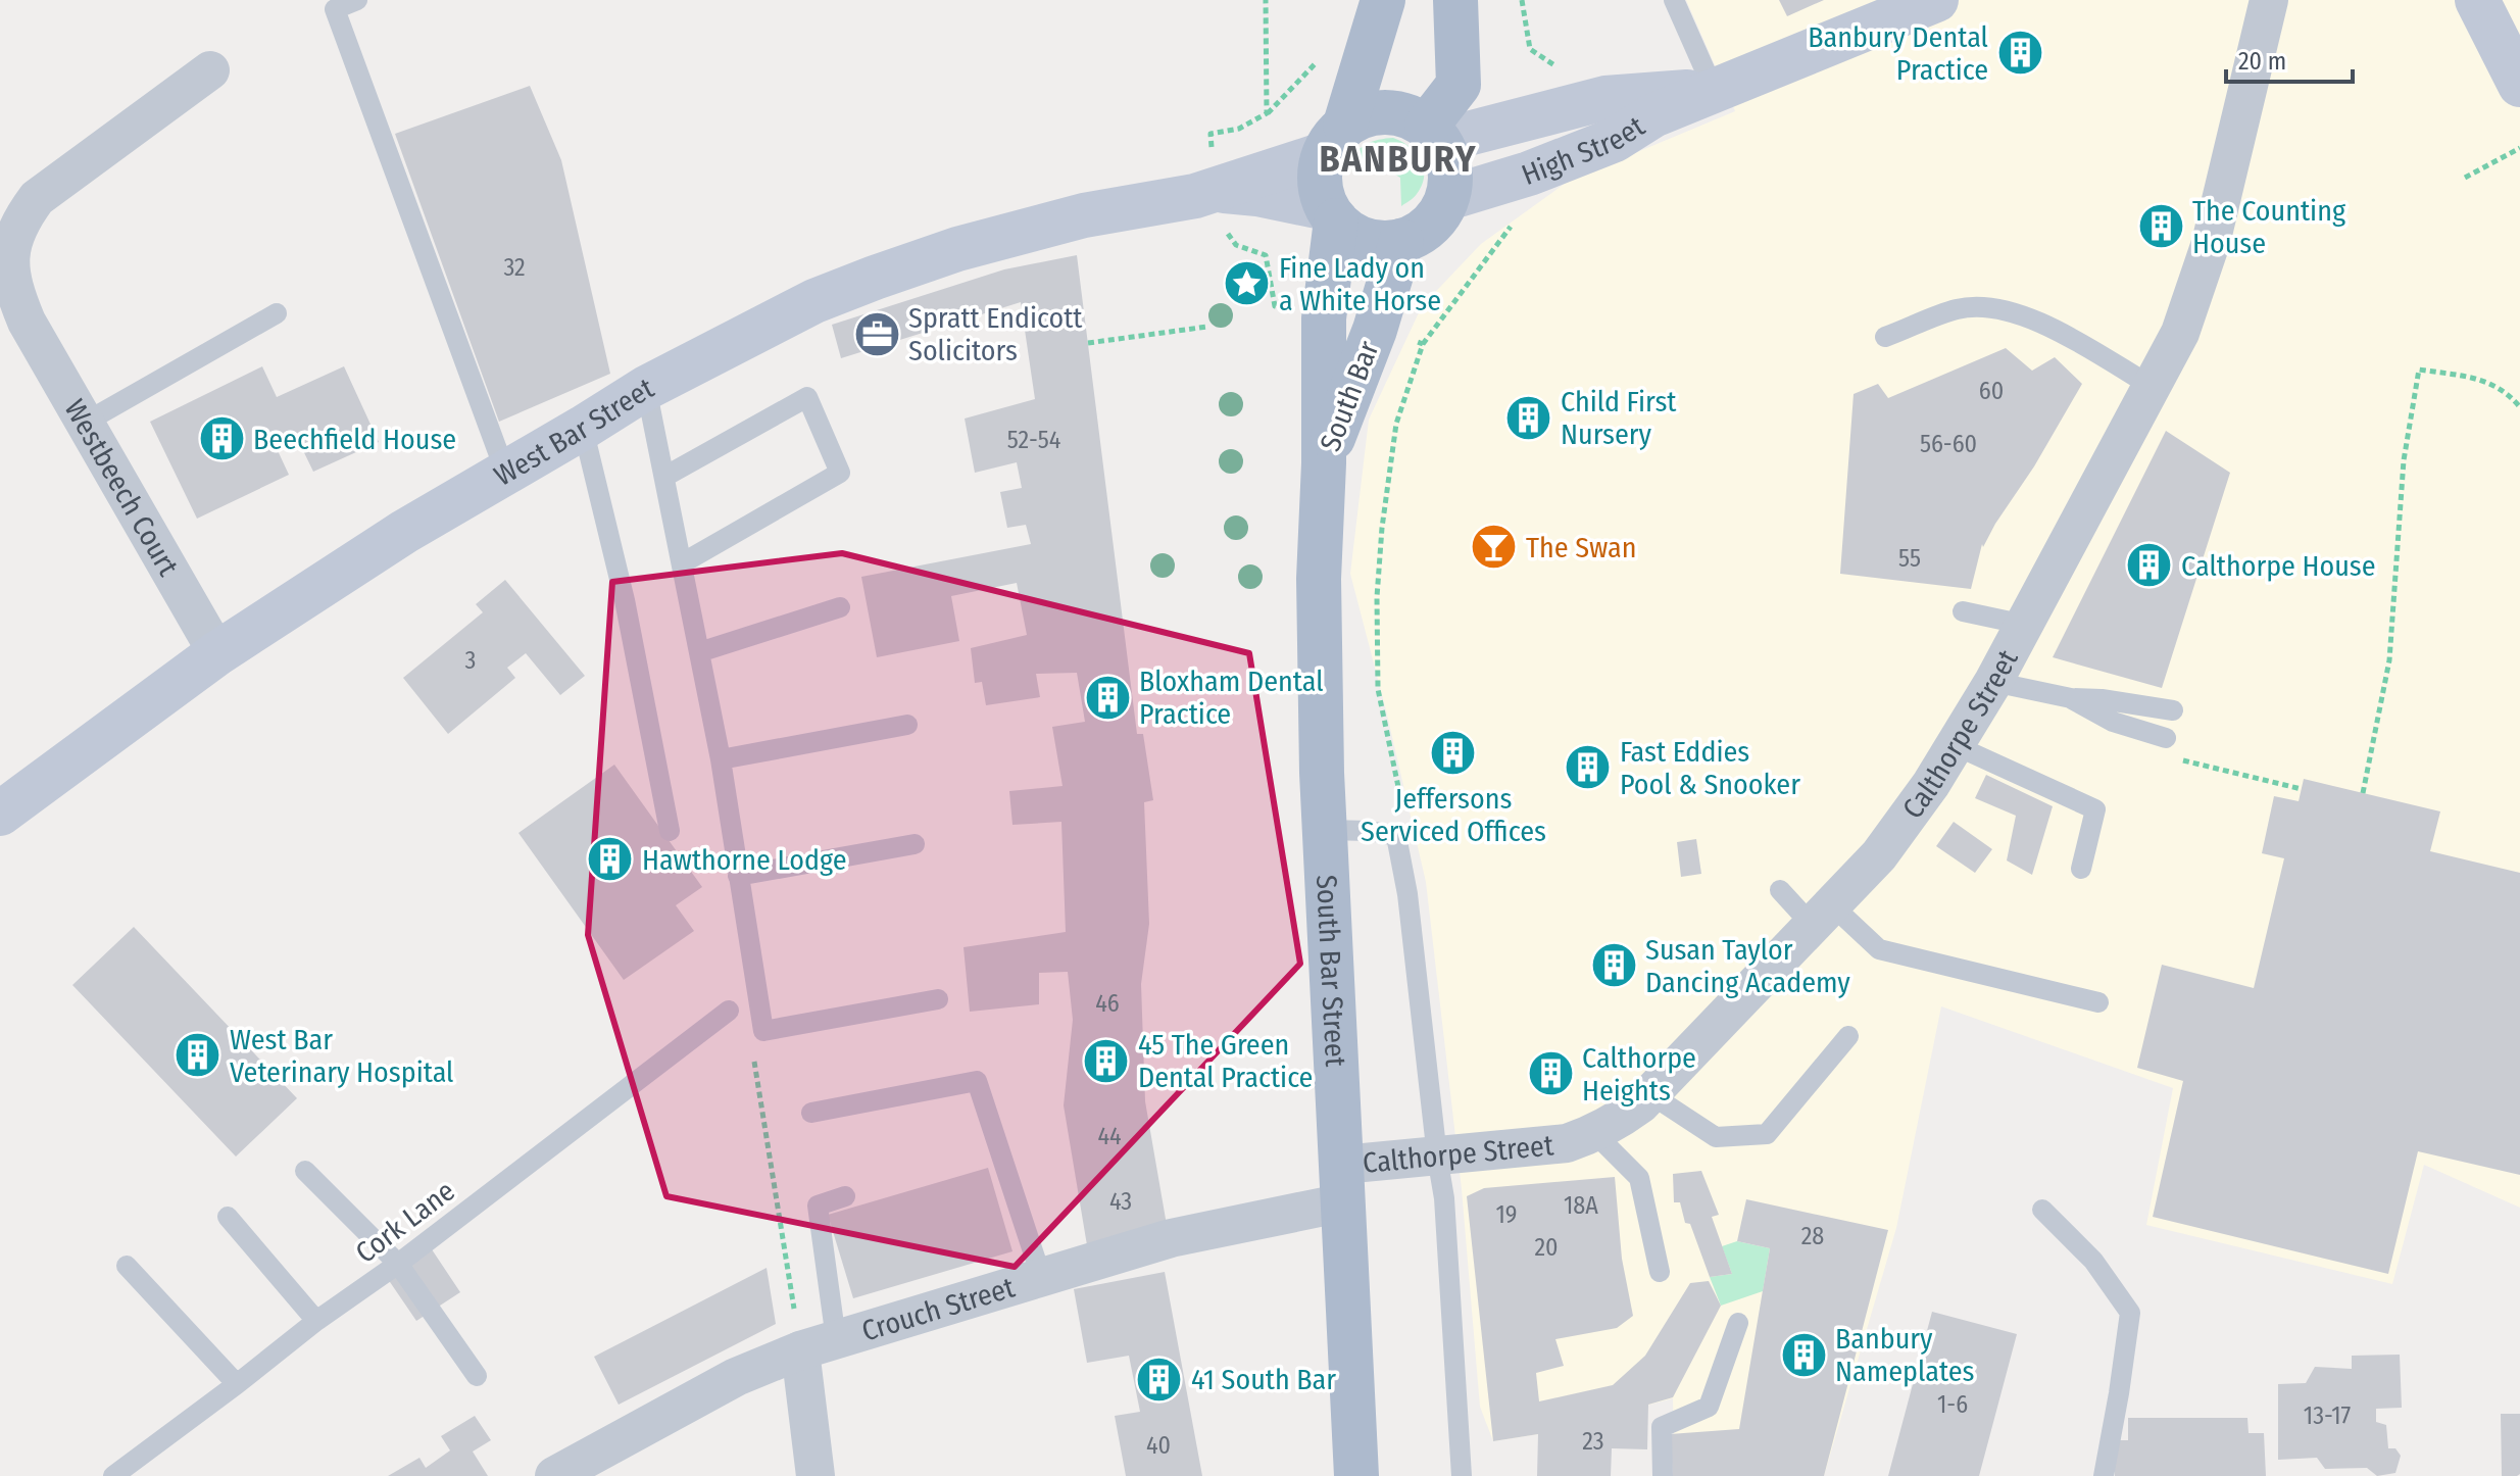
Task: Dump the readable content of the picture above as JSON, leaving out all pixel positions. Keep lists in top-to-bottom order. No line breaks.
{"streets":{"main road":["High Street","South Bar","West Bar Street","South Bar Street"],"street":["Westbeech Court","Calthorpe Street","Crouch Street"],"lane":["Cork Lane"]},"crossings":[["High Street","South Bar"],["South Bar","South Bar Street"],["West Bar Street","Westbeech Court"],["Calthorpe Street","South Bar Street"],["Calthorpe Street","Crouch Street"],["South Bar Street","Crouch Street"]],"districts":["BANBURY"],"places":{"building":["Banbury Dental Practice","The Counting House","Child First Nursery","Beechfield House","Calthorpe House","Bloxham Dental Practice","Jeffersons Serviced Offices","Fast Eddies Pool & Snooker","Hawthorne Lodge","Susan Taylor Dancing Academy","West Bar Veterinary Hospital","45 The Green Dental Practice","Calthorpe Heights","Banbury Nameplates","41 South Bar"],"place":["Fine Lady on a White Horse"],"office":["Spratt Endicott Solicitors"],"bar":["The Swan"]},"house_numbers":["32","60","52-54","56-60","55","3","46","44","43","18A","19","28","20","1-6","13-17","23","40"],"scale_bar":"20 m"}
